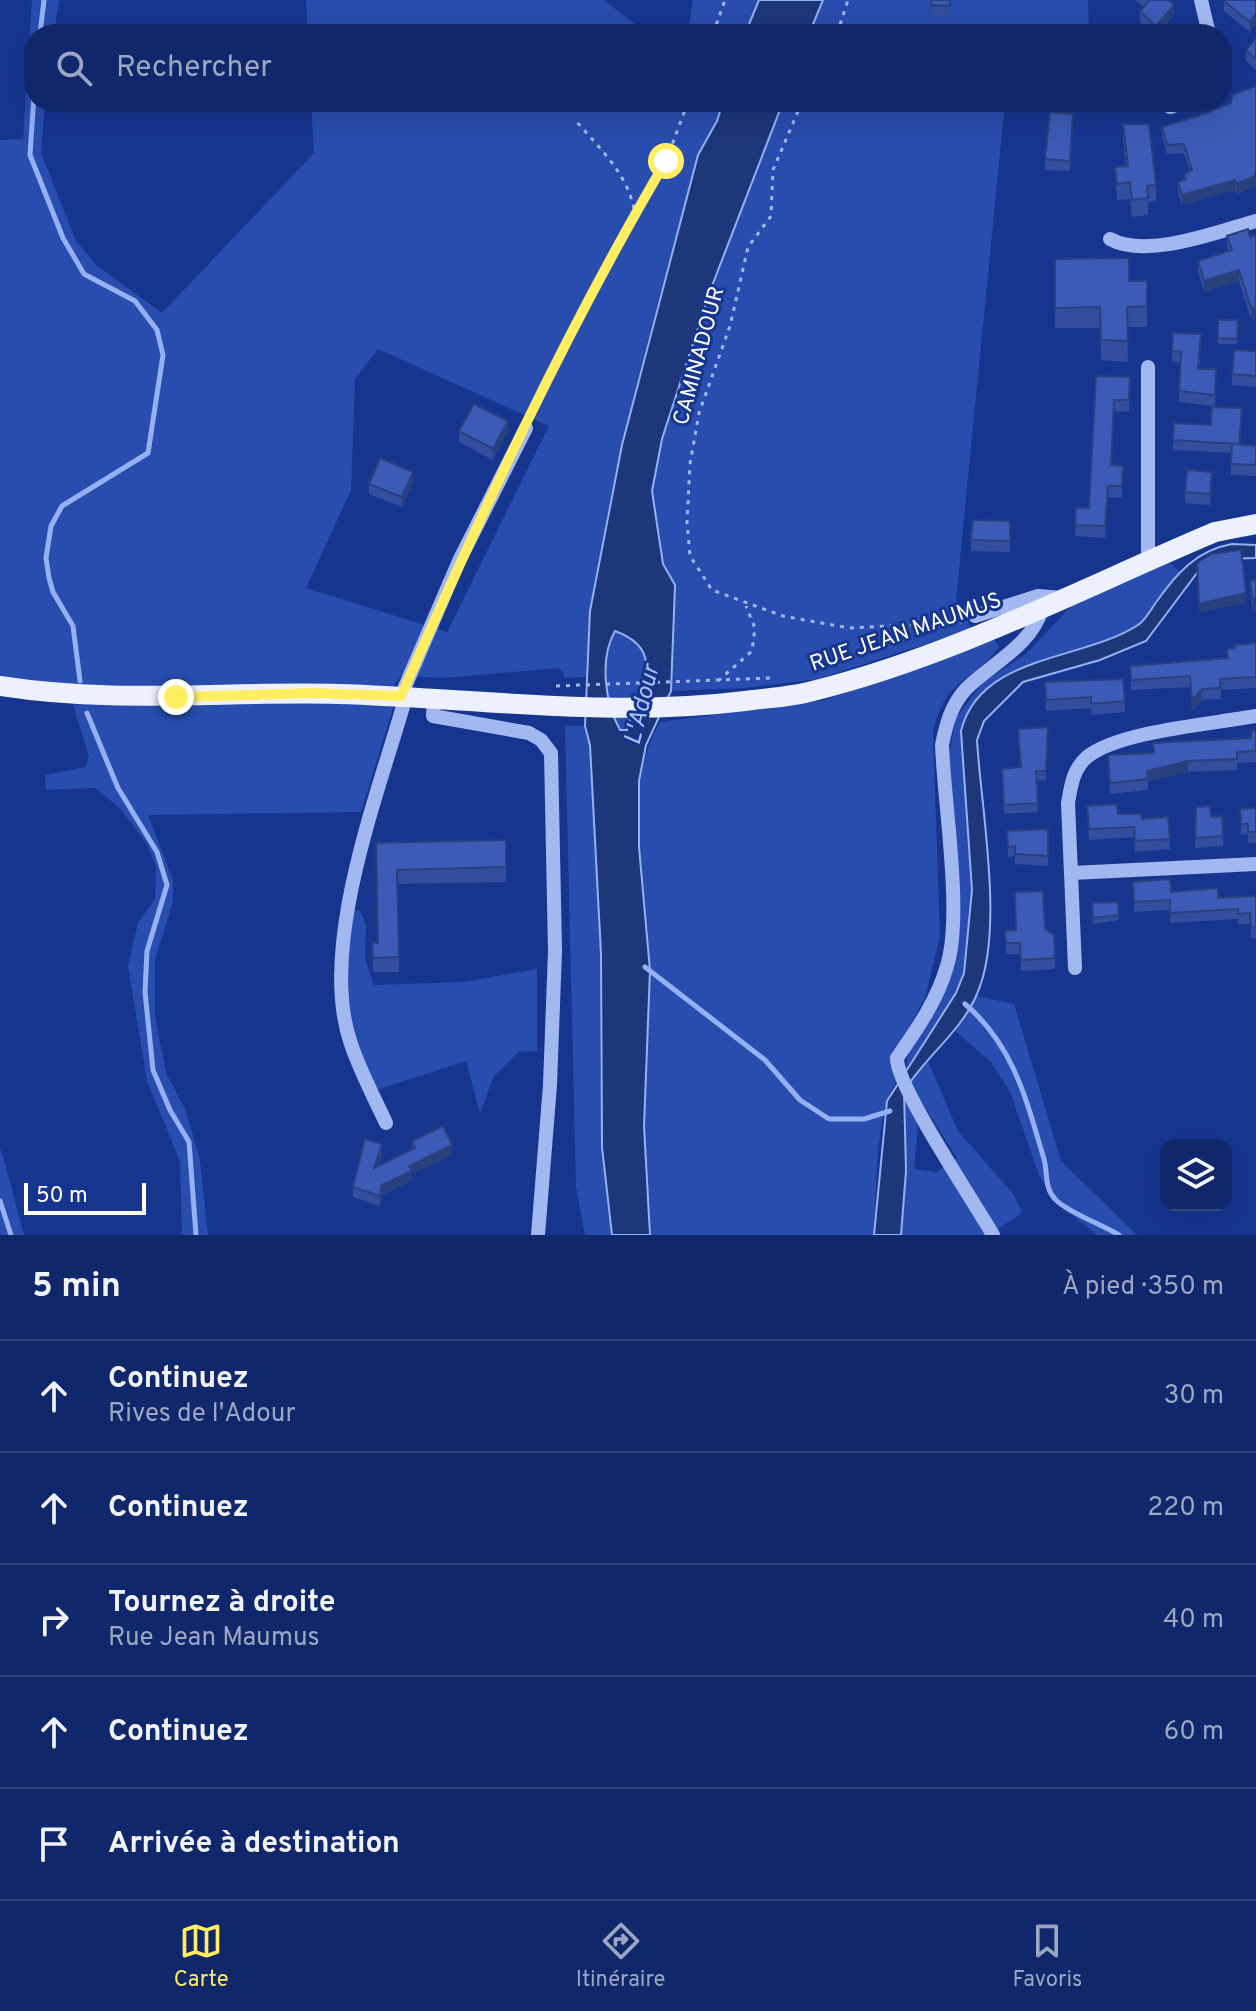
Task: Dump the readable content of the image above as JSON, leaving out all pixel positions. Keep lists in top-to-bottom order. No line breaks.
{"streets":{"main road":["RUE JEAN MAUMUS"],"path":["CAMINADOUR"]},"water":["L'Adour"],"scale_bar":"50 m","page":{"search":"Rechercher","scale":"50 m","heading":["5 min","À pied · 350 m"],"list":[["Continuez","Rives de l'Adour","30 m"],["Continuez","220 m"],["Tournez à droite","Rue Jean Maumus","40 m"],["Continuez","60 m"],"Arrivée à destination"],"nav":["Carte","Itinéraire","Favoris"]}}
